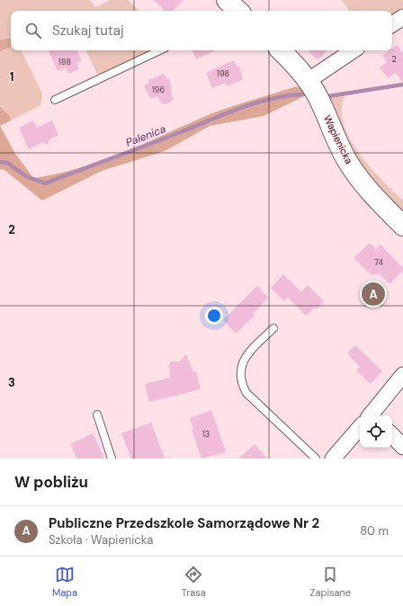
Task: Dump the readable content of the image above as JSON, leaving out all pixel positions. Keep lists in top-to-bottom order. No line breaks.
{"streets":{"street":["Wapienicka"]},"water":["Palenica"],"house_numbers":["2","188","198","196","74","13"],"page":{"search":"Szukaj tutaj","pins":"A","heading":"W pobliżu","list":[{"mark":"A","name":"Publiczne Przedszkole Samorządowe Nr 2","note":"Szkoła · Wapienicka","value":"80 m"}],"nav":["Mapa","Trasa","Zapisane"]},"grid":{"rows":["1","2","3"]}}
